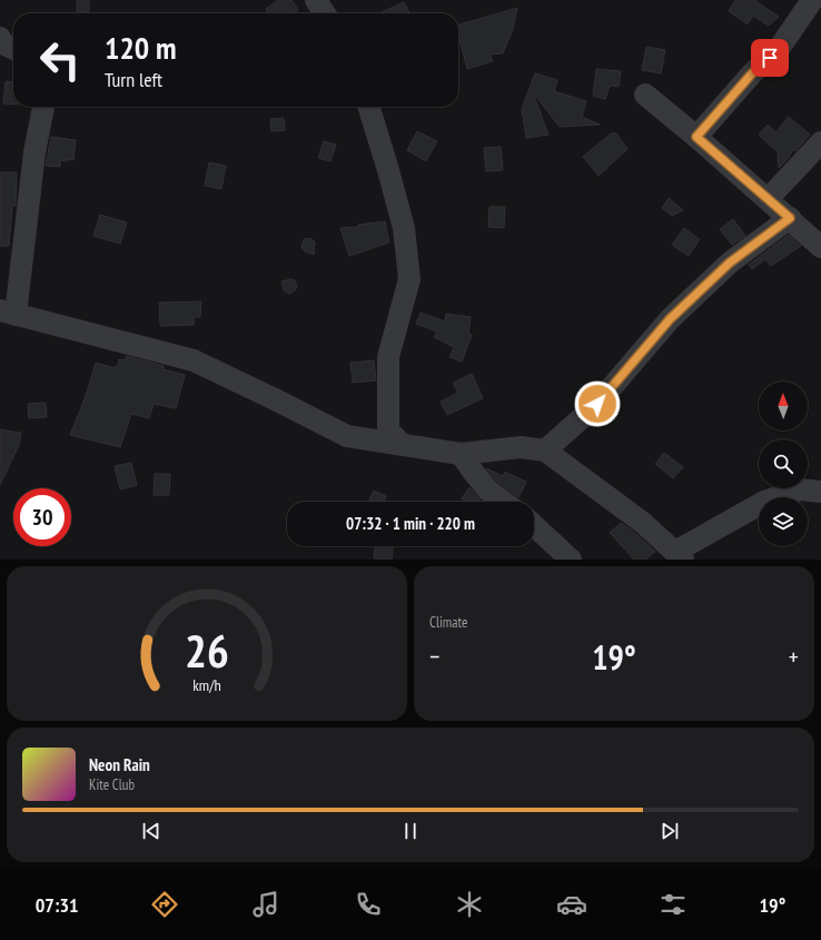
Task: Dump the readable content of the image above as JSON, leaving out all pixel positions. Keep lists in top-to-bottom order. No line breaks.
{"north":"top","page":{"turn":["120 m","Turn left"],"limit":"30","trip":"07:32 · 1 min · 220 m","tile":"Climate","heat":["−","19°","+"],"song":["Neon Rain","Kite Club"],"tabs":["07:31","19°"],"gauge":["26","km/h"]}}
